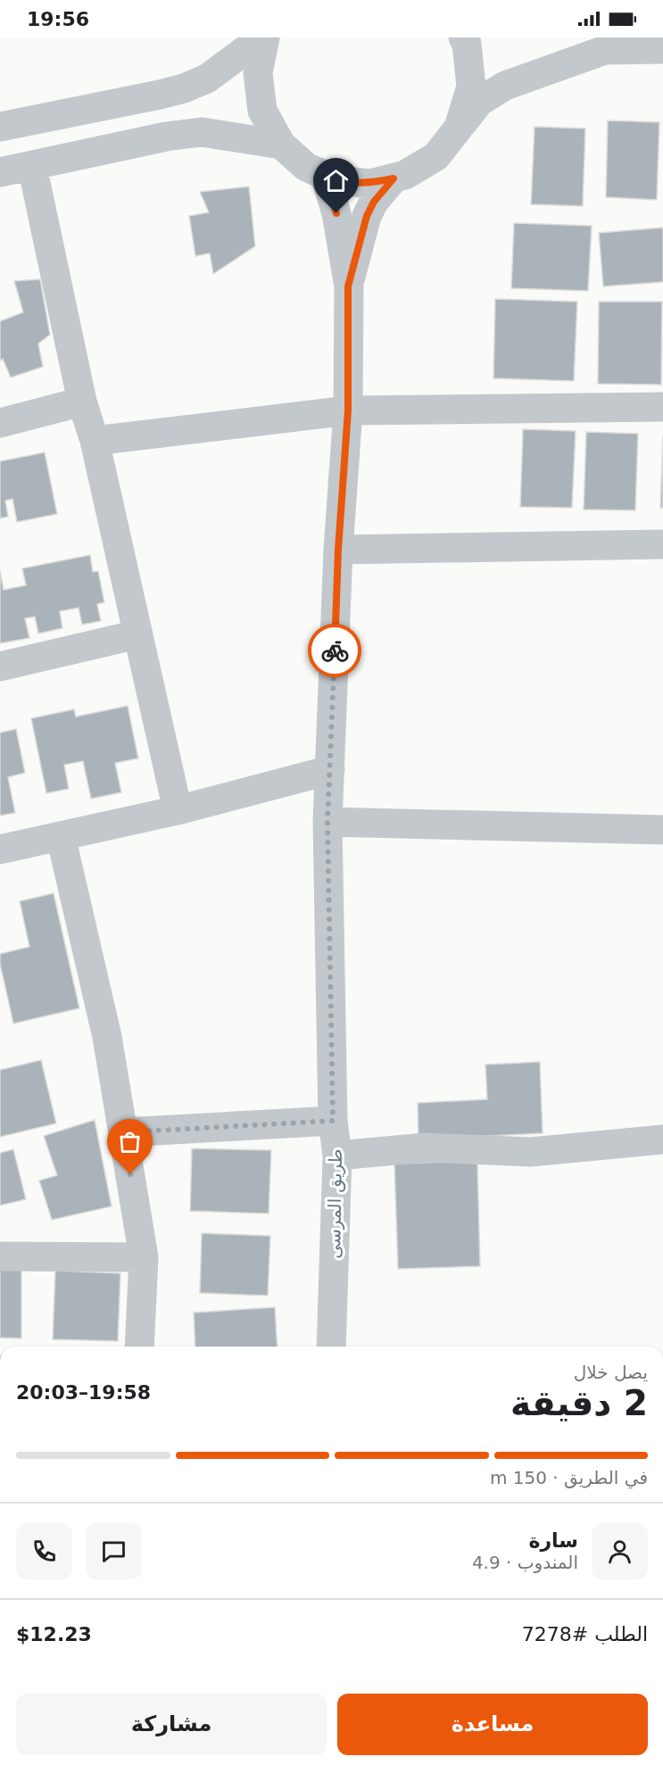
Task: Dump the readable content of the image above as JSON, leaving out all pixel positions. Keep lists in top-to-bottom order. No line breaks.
{"streets":{"street":["طريق المرسى"]},"page":{"status":"19:56","heading":["2 دقيقة","يصل خلال","19:58–20:03"],"panel":["سارة","المندوب · 4.9","الطلب #7278","$12.23"],"bar":"في الطريق · 150 m","buttons":["مساعدة","مشاركة"]}}
